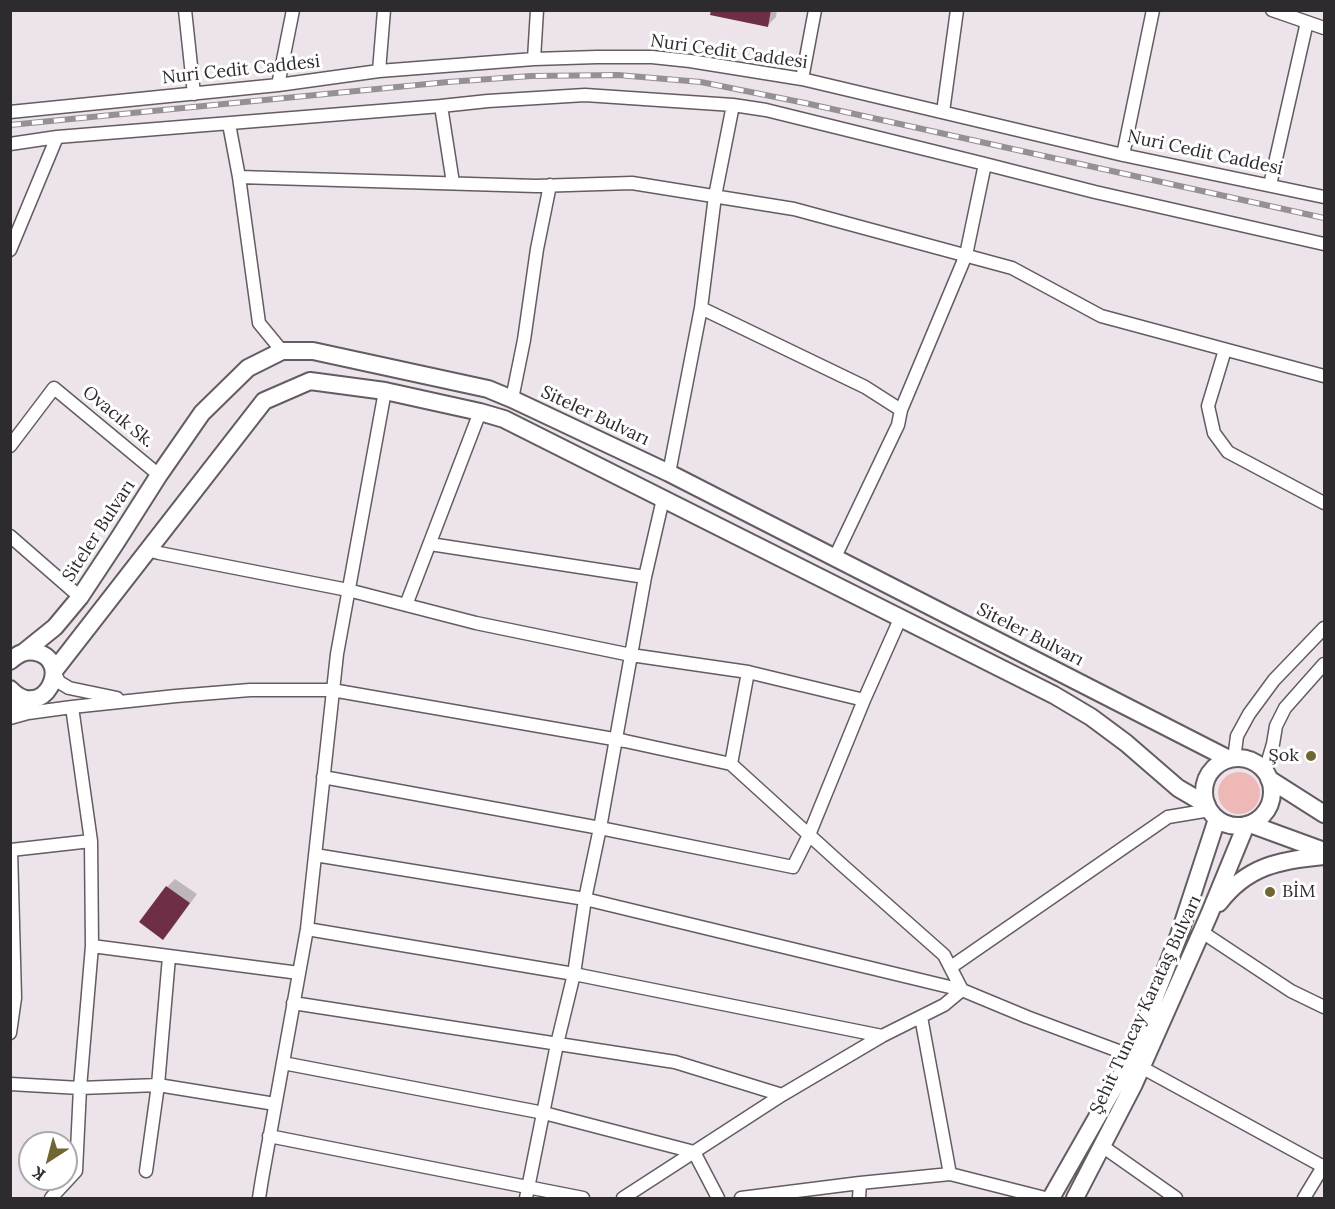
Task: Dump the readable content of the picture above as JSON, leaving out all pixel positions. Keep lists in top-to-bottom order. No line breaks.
{"streets":{"main road":["Siteler Bulvarı","Şehit Tuncay Karataş Bulvarı"],"street":["Nuri Cedit Caddesi","Ovacık Sk."]},"crossings":[["Siteler Bulvarı","Ovacık Sk."],["Siteler Bulvarı","Şehit Tuncay Karataş Bulvarı"]],"places":["Şok","BİM"],"north":"bottom left"}
